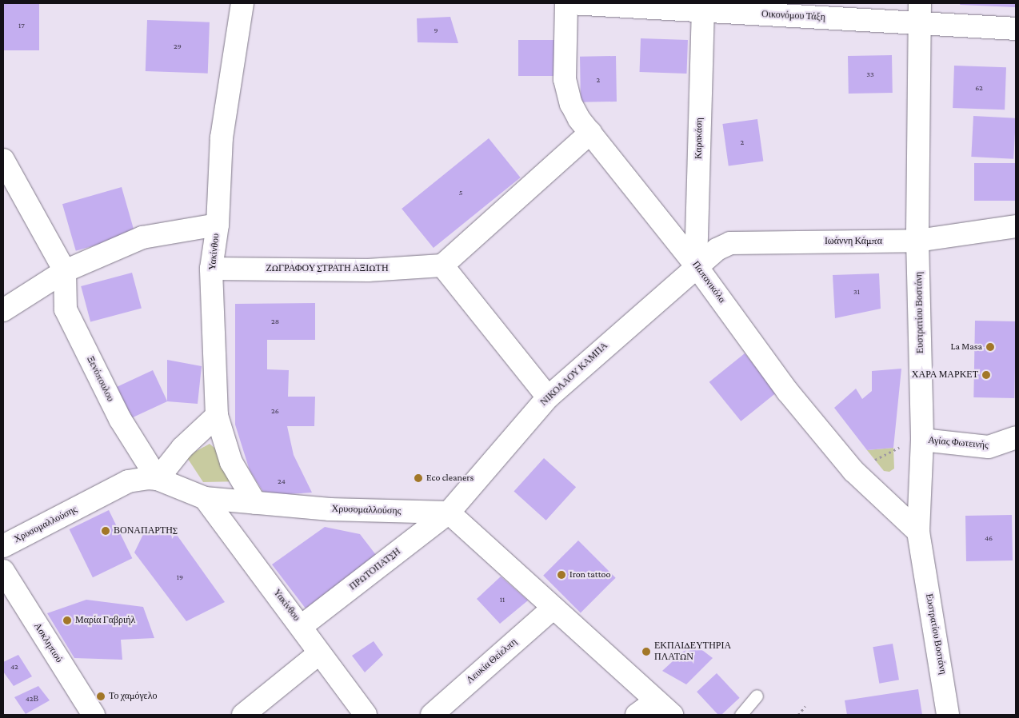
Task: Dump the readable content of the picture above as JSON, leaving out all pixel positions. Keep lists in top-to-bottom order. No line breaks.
{"streets":{"street":["Οικονόμου Τάξη","Καρακάση","Ιωάννη Κάμπα","Υακίνθου","ΖΩΓΡΑΦΟΥ ΣΤΡΑΤΗ ΑΞΙΩΤΗ","Παπανικόλα","Ευστρατίου Βοστάνη","ΝΙΚΟΛΑΟΥ ΚΑΜΠΑ","Ξενόπουλου","Αγίας Φωτεινής","Χρυσομαλλούσης","ΠΡΩΤΟΠΑΤΣΗ","Ασκληπιού","Λευκία Θείελπη"]},"crossings":[["Οικονόμου Τάξη","Καρακάση"],["Οικονόμου Τάξη","Ευστρατίου Βοστάνη"],["Καρακάση","Ιωάννη Κάμπα"],["Καρακάση","Παπανικόλα"],["Καρακάση","ΝΙΚΟΛΑΟΥ ΚΑΜΠΑ"],["Ιωάννη Κάμπα","Παπανικόλα"],["Ιωάννη Κάμπα","Ευστρατίου Βοστάνη"],["Ιωάννη Κάμπα","ΝΙΚΟΛΑΟΥ ΚΑΜΠΑ"],["Υακίνθου","ΖΩΓΡΑΦΟΥ ΣΤΡΑΤΗ ΑΞΙΩΤΗ"],["Υακίνθου","Χρυσομαλλούσης"],["Υακίνθου","ΠΡΩΤΟΠΑΤΣΗ"],["Παπανικόλα","Ευστρατίου Βοστάνη"],["Παπανικόλα","ΝΙΚΟΛΑΟΥ ΚΑΜΠΑ"],["Ευστρατίου Βοστάνη","Αγίας Φωτεινής"],["ΝΙΚΟΛΑΟΥ ΚΑΜΠΑ","Χρυσομαλλούσης"],["ΝΙΚΟΛΑΟΥ ΚΑΜΠΑ","ΠΡΩΤΟΠΑΤΣΗ"],["Ξενόπουλου","Χρυσομαλλούσης"],["Χρυσομαλλούσης","ΠΡΩΤΟΠΑΤΣΗ"]],"places":["La Masa","ΧΑΡΑ ΜΑΡΚΕΤ","Eco cleaners","ΒΟΝΑΠΑΡΤΗΣ","Iron tattoo","Μαρία Γαβριήλ","ΕΚΠΑΙΔΕΥΤΗΡΙΑ ΠΛΑΤΩΝ","Το χαμόγελο"],"house_numbers":["17","9","29","33","2","62","2","5","31","28","26","24","46","19","11","42","42Β"]}
